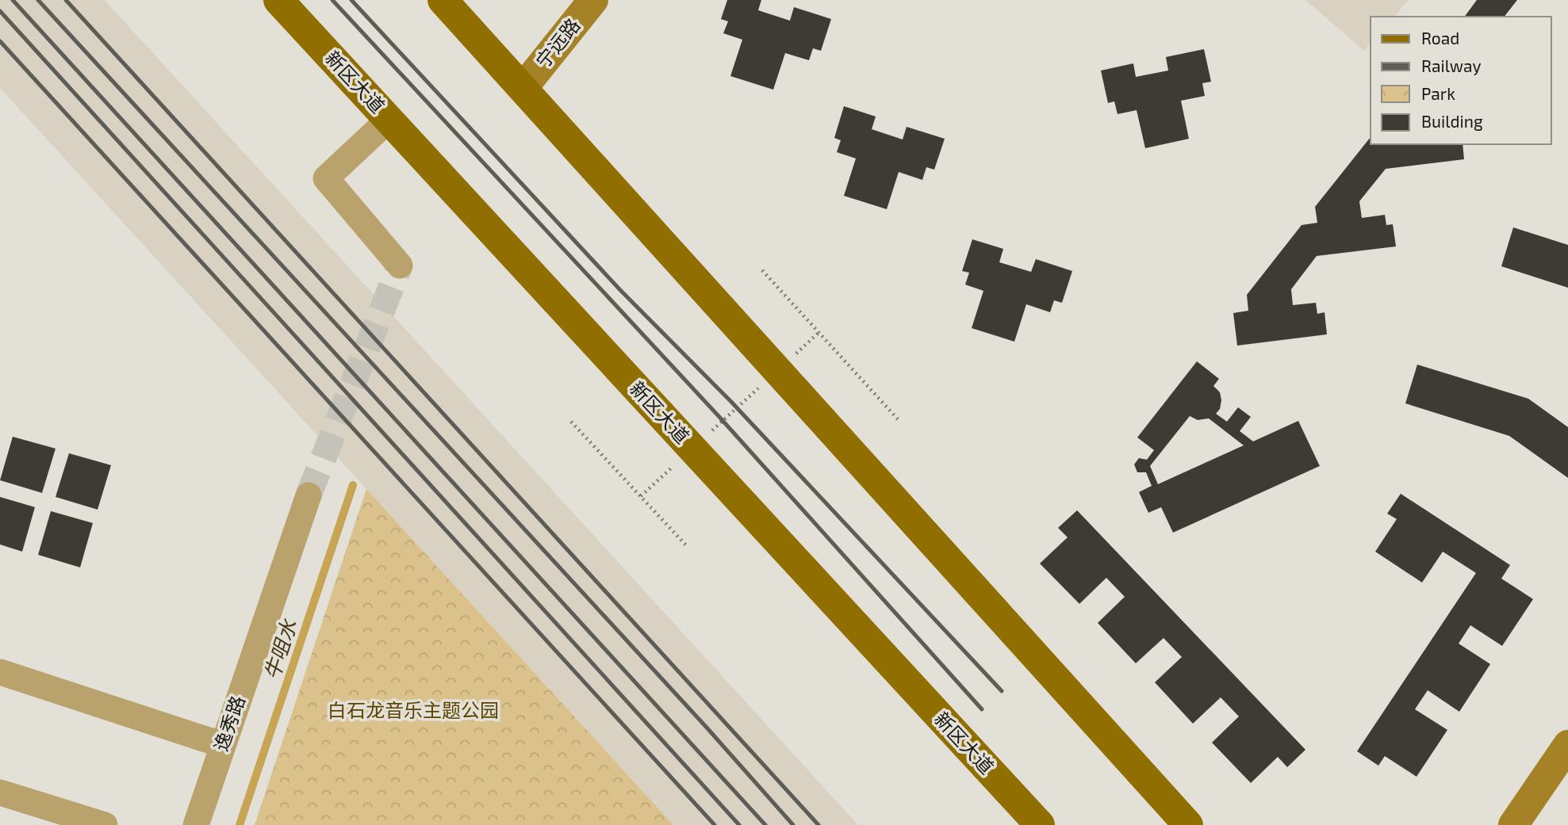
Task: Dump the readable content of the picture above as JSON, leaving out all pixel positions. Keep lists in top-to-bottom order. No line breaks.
{"streets":{"main road":["新区大道"],"street":["宁远路","逸秀路"]},"water":["牛咀水"],"parks":["白石龙音乐主题公园"],"legend":["Road","Railway","Park","Building"]}
